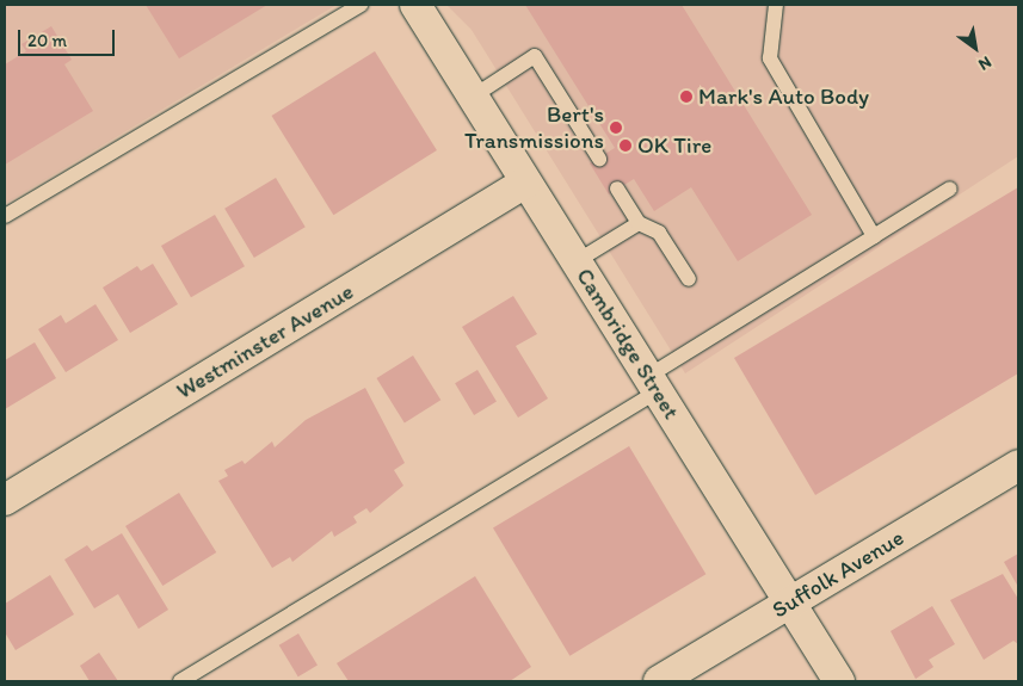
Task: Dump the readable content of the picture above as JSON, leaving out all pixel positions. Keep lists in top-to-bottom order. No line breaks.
{"streets":{"street":["Westminster Avenue","Cambridge Street","Suffolk Avenue"]},"crossings":[["Westminster Avenue","Cambridge Street"],["Cambridge Street","Suffolk Avenue"]],"places":["Mark's Auto Body","Bert's Transmissions","OK Tire"],"scale_bar":"20 m","north":"bottom right"}
